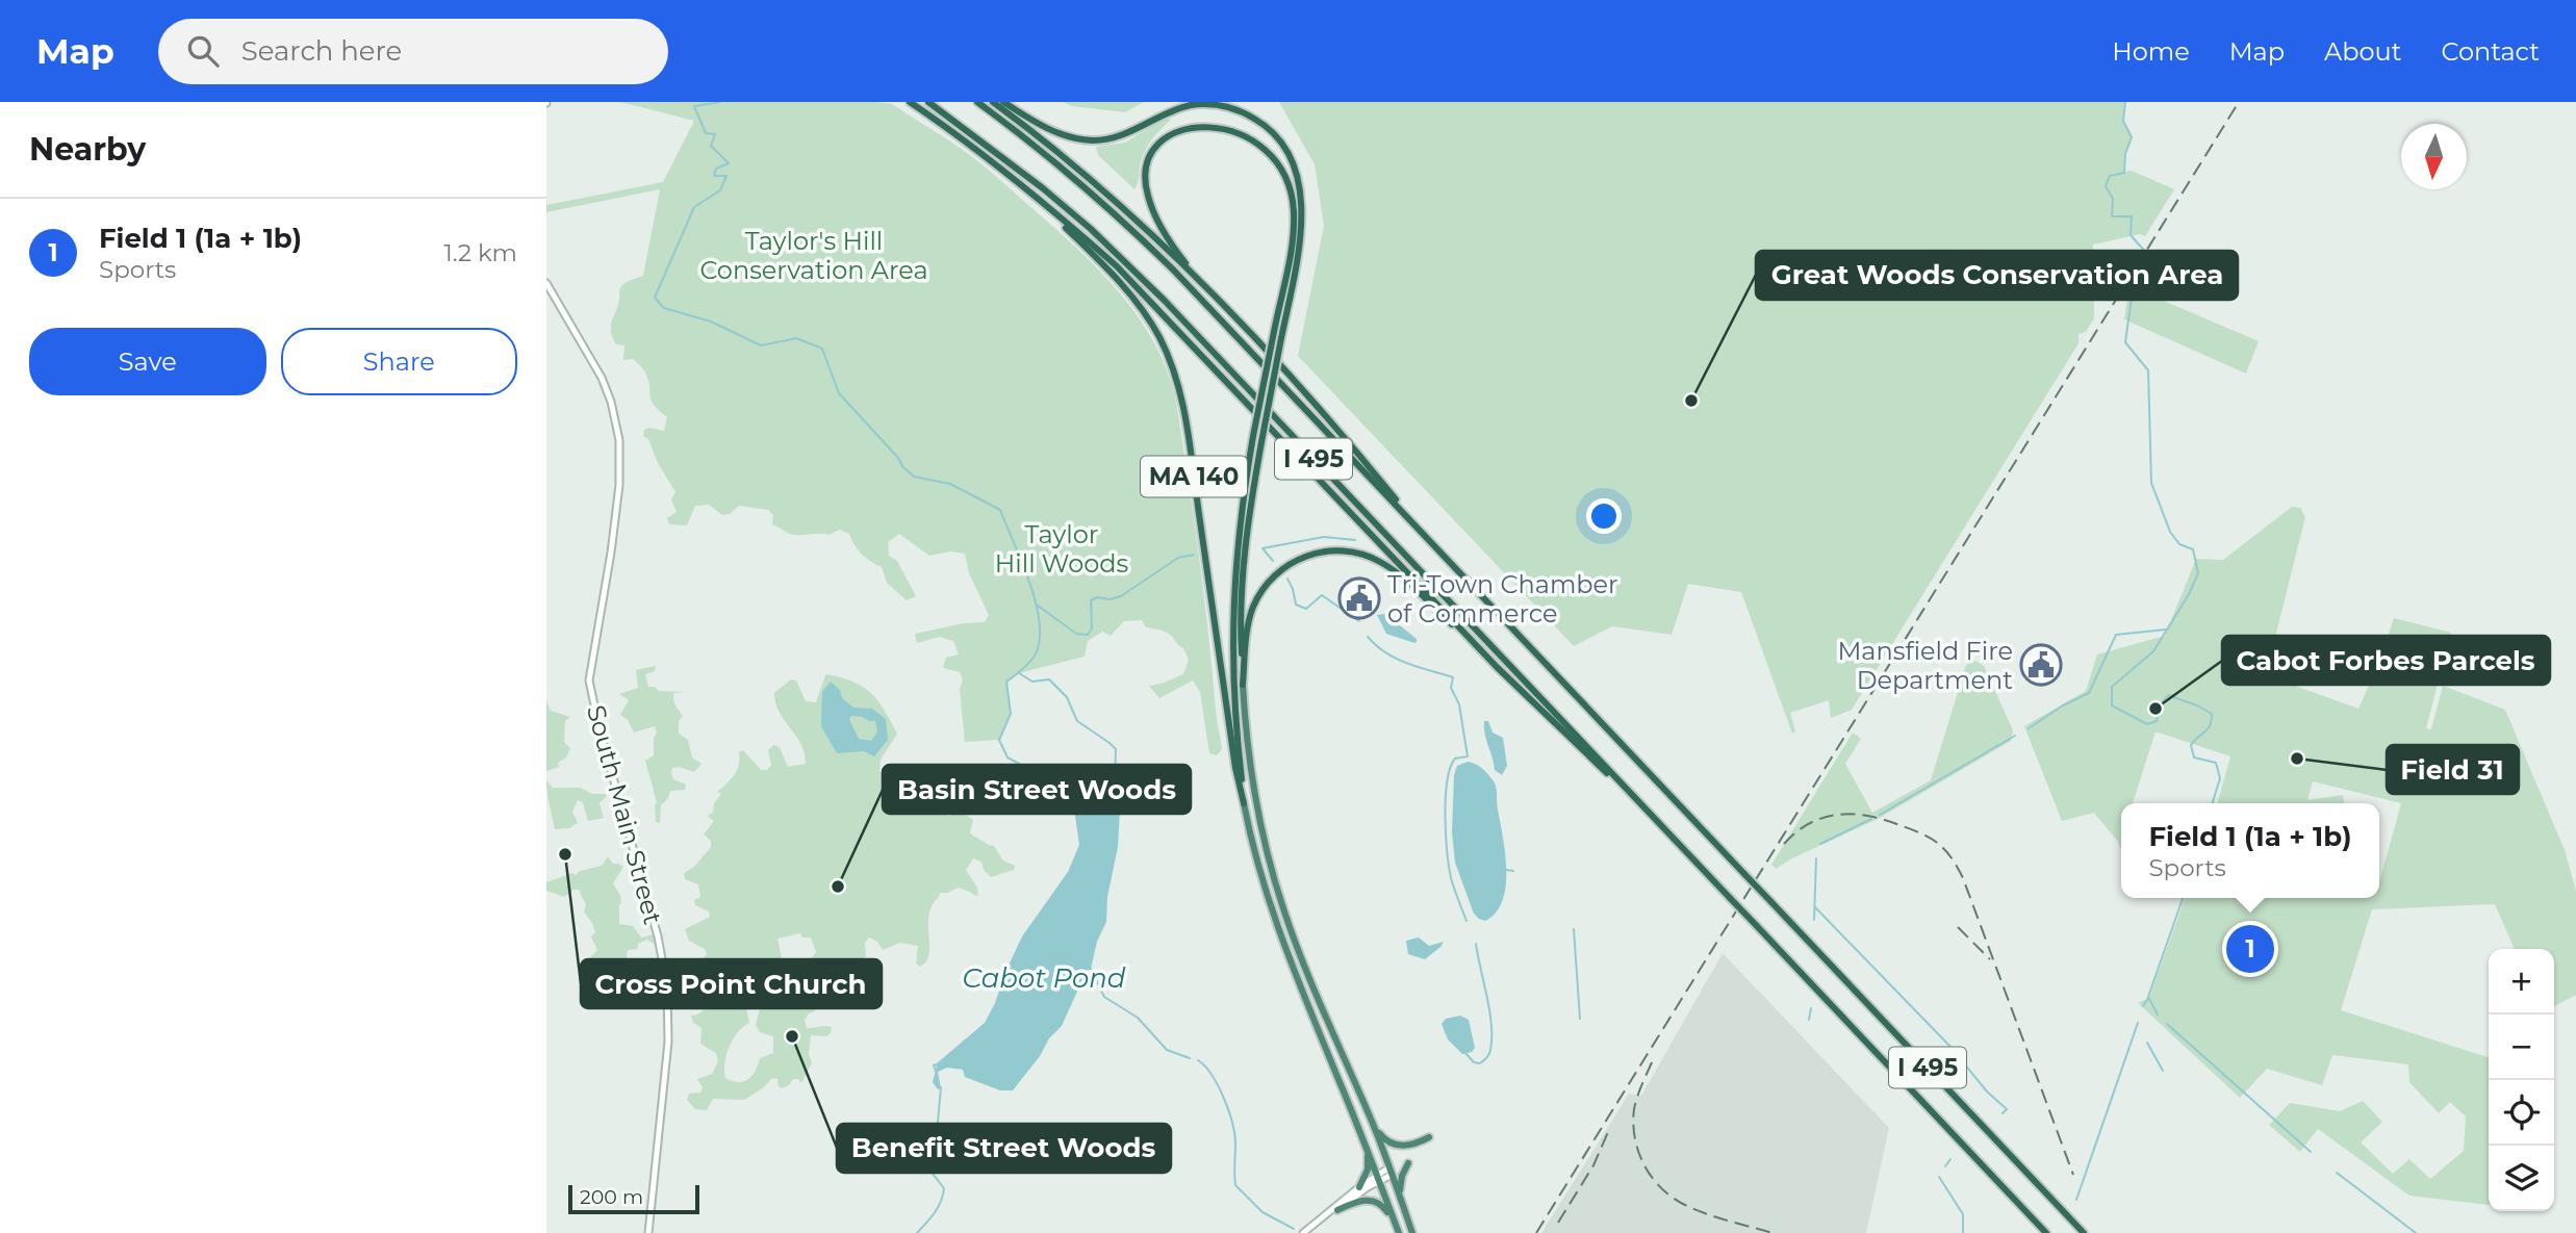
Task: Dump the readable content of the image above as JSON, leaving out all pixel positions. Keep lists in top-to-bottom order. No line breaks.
{"streets":{"highway":["I 495","MA 140"],"main road":["South Main Street"]},"water":["Cabot Pond"],"parks":["Taylor's Hill Conservation Area","Taylor Hill Woods"],"places":{"other":["Great Woods Conservation Area","Cabot Forbes Parcels","Field 31","Cross Point Church","Basin Street Woods","Benefit Street Woods"],"public building":["Tri-Town Chamber of Commerce","Mansfield Fire Department"]},"scale_bar":"200 m","north":"bottom","page":{"header":"Map","search":"Search here","nav":["Home","Map","About","Contact"],"heading":"Nearby","list":[{"mark":"1","name":"Field 1 (1a + 1b)","note":"Sports","value":"1.2 km"}],"buttons":["Save","Share"],"popup":["Field 1 (1a + 1b)","Sports"],"pins":"1","map_buttons":["+","−"],"scale":"200 m"}}
